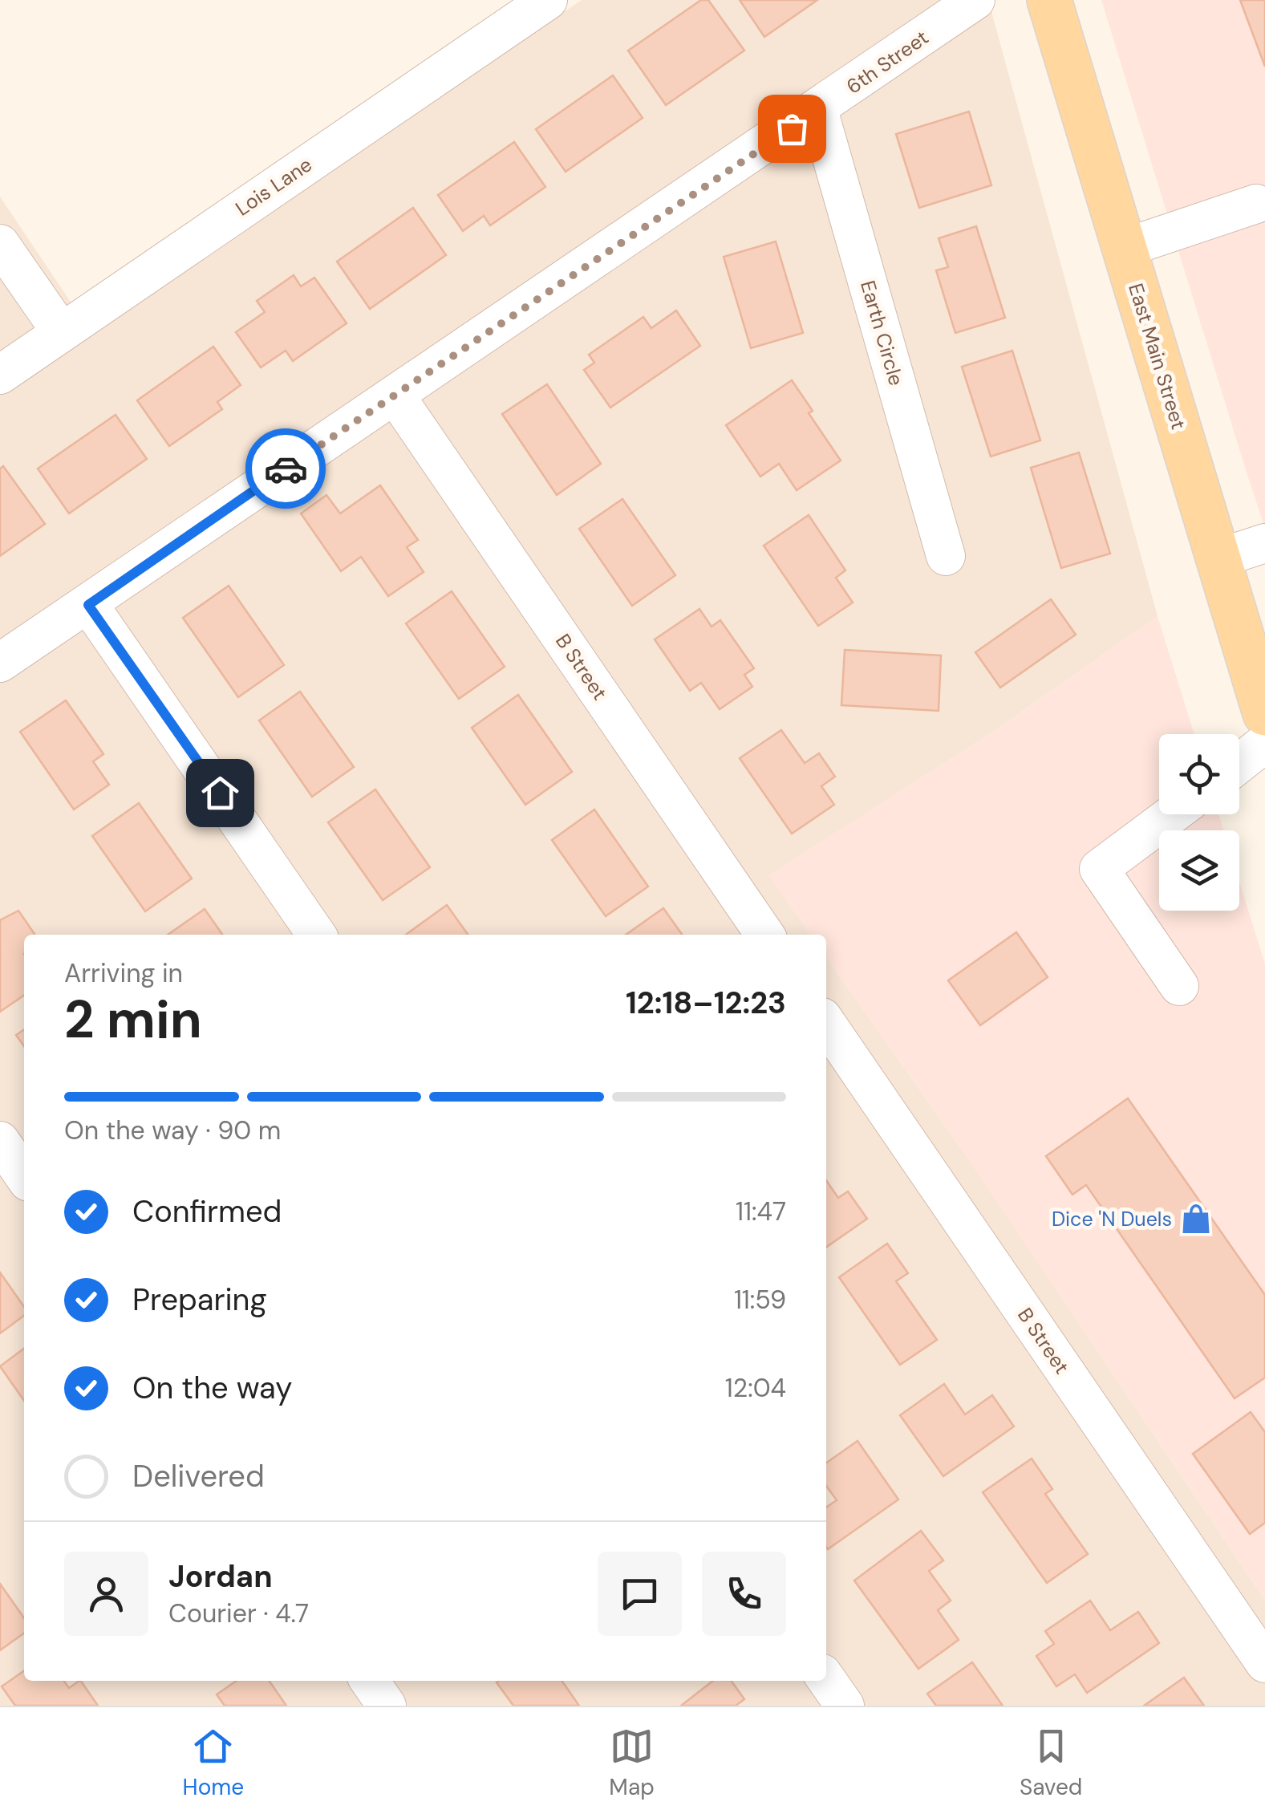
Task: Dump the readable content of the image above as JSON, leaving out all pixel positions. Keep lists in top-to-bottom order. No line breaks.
{"streets":{"main road":["East Main Street"],"street":["6th Street","Lois Lane","Earth Circle","B Street"]},"crossings":[["6th Street","Earth Circle"],["6th Street","B Street"]],"places":{"shop":["Dice 'N Duels"]},"page":{"heading":["2 min","Arriving in","12:18–12:23"],"panel":["Jordan","Courier · 4.7"],"bar":"On the way · 90 m","list":[["Confirmed","11:47"],["Preparing","11:59"],["On the way","12:04"],"Delivered"],"tabs":["Home","Map","Saved"]}}
